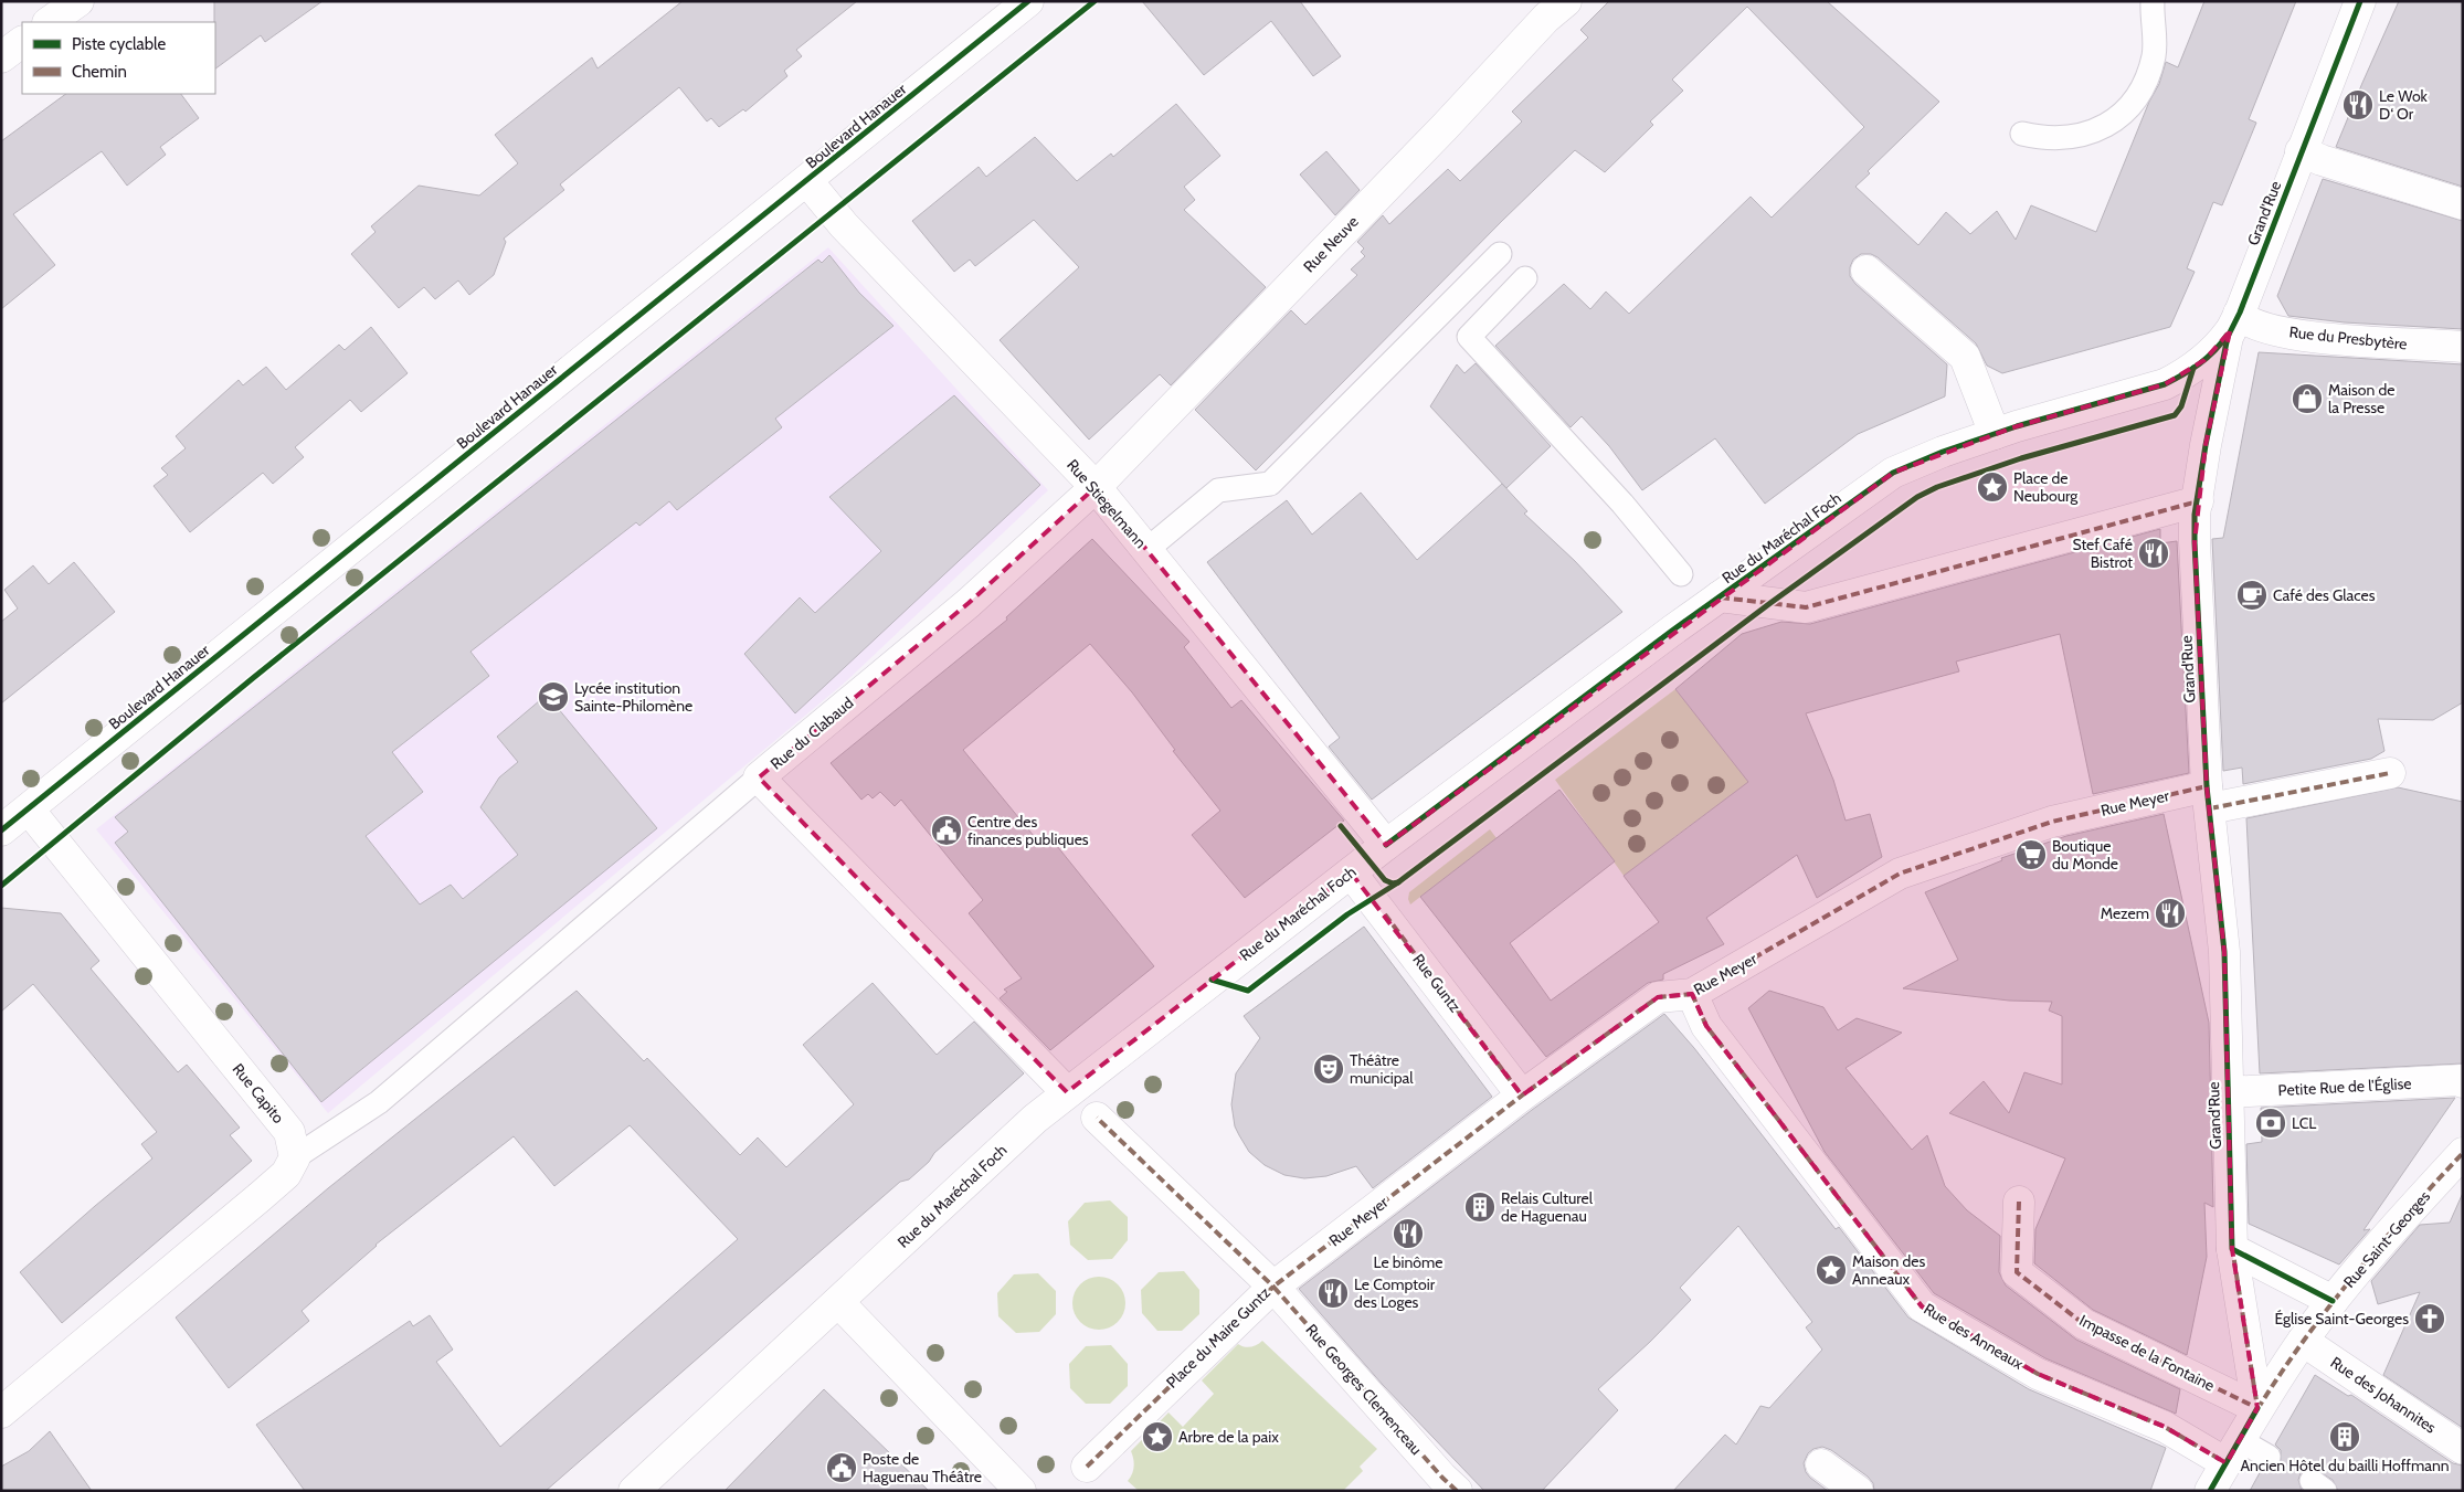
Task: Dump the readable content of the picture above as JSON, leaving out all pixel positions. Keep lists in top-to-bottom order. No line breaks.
{"streets":{"street":["Boulevard Hanauer","Grand'Rue","Rue Neuve","Rue du Presbytère","Rue Stiegelmann","Rue du Maréchal Foch","Rue du Clabaud","Rue Meyer","Rue Guntz","Petite Rue de l'Église","Rue Capito","Rue Saint-Georges","Rue des Anneaux","Place du Maire Guntz","Impasse de la Fontaine","Rue Georges Clemenceau","Rue des Johannites"]},"crossings":[["Boulevard Hanauer","Rue Stiegelmann"],["Boulevard Hanauer","Rue Capito"],["Grand'Rue","Rue du Presbytère"],["Grand'Rue","Rue du Maréchal Foch"],["Grand'Rue","Rue Meyer"],["Grand'Rue","Petite Rue de l'Église"],["Grand'Rue","Rue Saint-Georges"],["Grand'Rue","Impasse de la Fontaine"],["Rue Neuve","Rue Stiegelmann"],["Rue Neuve","Rue du Clabaud"],["Rue du Presbytère","Rue du Maréchal Foch"],["Rue Stiegelmann","Rue du Maréchal Foch"],["Rue Stiegelmann","Rue du Clabaud"],["Rue du Maréchal Foch","Rue du Clabaud"],["Rue du Maréchal Foch","Rue Guntz"],["Rue Meyer","Rue Guntz"],["Rue Meyer","Rue des Anneaux"],["Rue Meyer","Place du Maire Guntz"],["Rue Meyer","Rue Georges Clemenceau"],["Rue Saint-Georges","Impasse de la Fontaine"],["Rue Saint-Georges","Rue des Johannites"],["Place du Maire Guntz","Rue Georges Clemenceau"]],"places":{"restaurant":["Le Wok D‘ Or","Stef Café Bistrot","Mezem","Le binôme","Le Comptoir des Loges"],"shop":["Maison de la Presse"],"place":["Place de Neubourg","Maison des Anneaux","Arbre de la paix"],"cafe":["Café des Glaces"],"school or university":["Lycée institution Sainte-Philomène"],"public building":["Centre des finances publiques","Poste de Haguenau Théâtre"],"supermarket":["Boutique du Monde"],"theatre":["Théâtre municipal"],"bank":["LCL"],"building":["Relais Culturel de Haguenau","Ancien Hôtel du bailli Hoffmann"],"church":["Église Saint-Georges"]},"legend":["Piste cyclable","Chemin"]}
